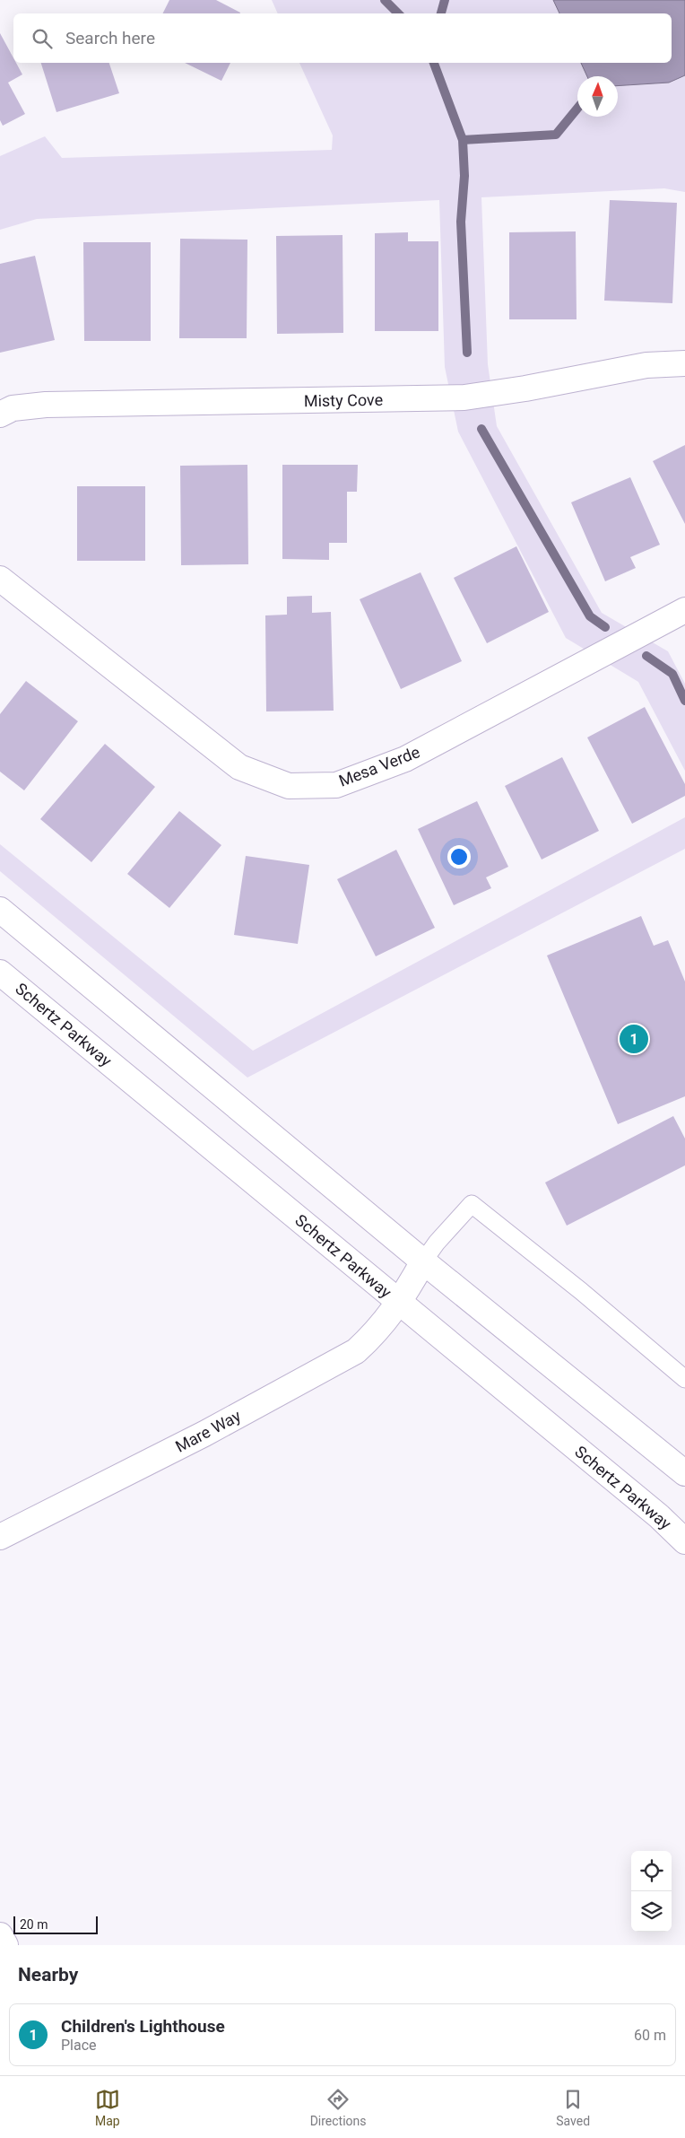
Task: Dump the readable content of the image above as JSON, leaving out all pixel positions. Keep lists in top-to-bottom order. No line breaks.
{"streets":{"street":["Misty Cove","Mesa Verde","Schertz Parkway","Mare Way"]},"crossings":[["Schertz Parkway","Mare Way"]],"scale_bar":"20 m","north":"top","page":{"search":"Search here","pins":"1","scale":"20 m","heading":"Nearby","list":[{"mark":"1","name":"Children's Lighthouse","note":"Place","value":"60 m"}],"nav":["Map","Directions","Saved"]}}
